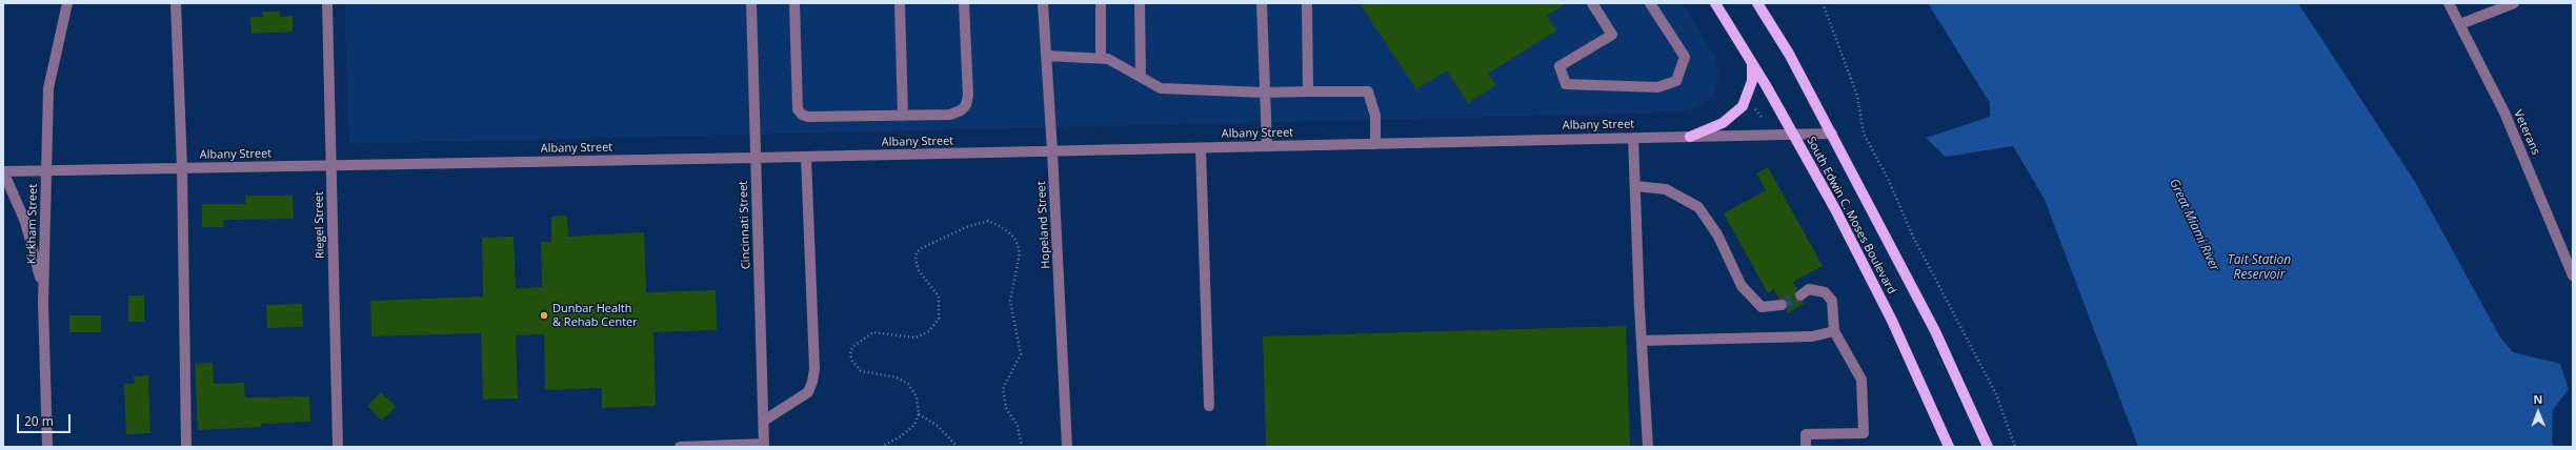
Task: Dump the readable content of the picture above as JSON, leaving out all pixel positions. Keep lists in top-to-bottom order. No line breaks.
{"streets":{"main road":["South Edwin C. Moses Boulevard"],"street":["Albany Street","Veterans","Kirkham Street","Riegel Street","Cincinnati Street","Hopeland Street"]},"crossings":[["Albany Street","South Edwin C. Moses Boulevard"],["Albany Street","Kirkham Street"],["Albany Street","Riegel Street"],["Albany Street","Cincinnati Street"],["Albany Street","Hopeland Street"]],"water":["Great Miami River","Tait Station Reservoir"],"places":["Dunbar Health & Rehab Center"],"scale_bar":"20 m","north":"top"}
